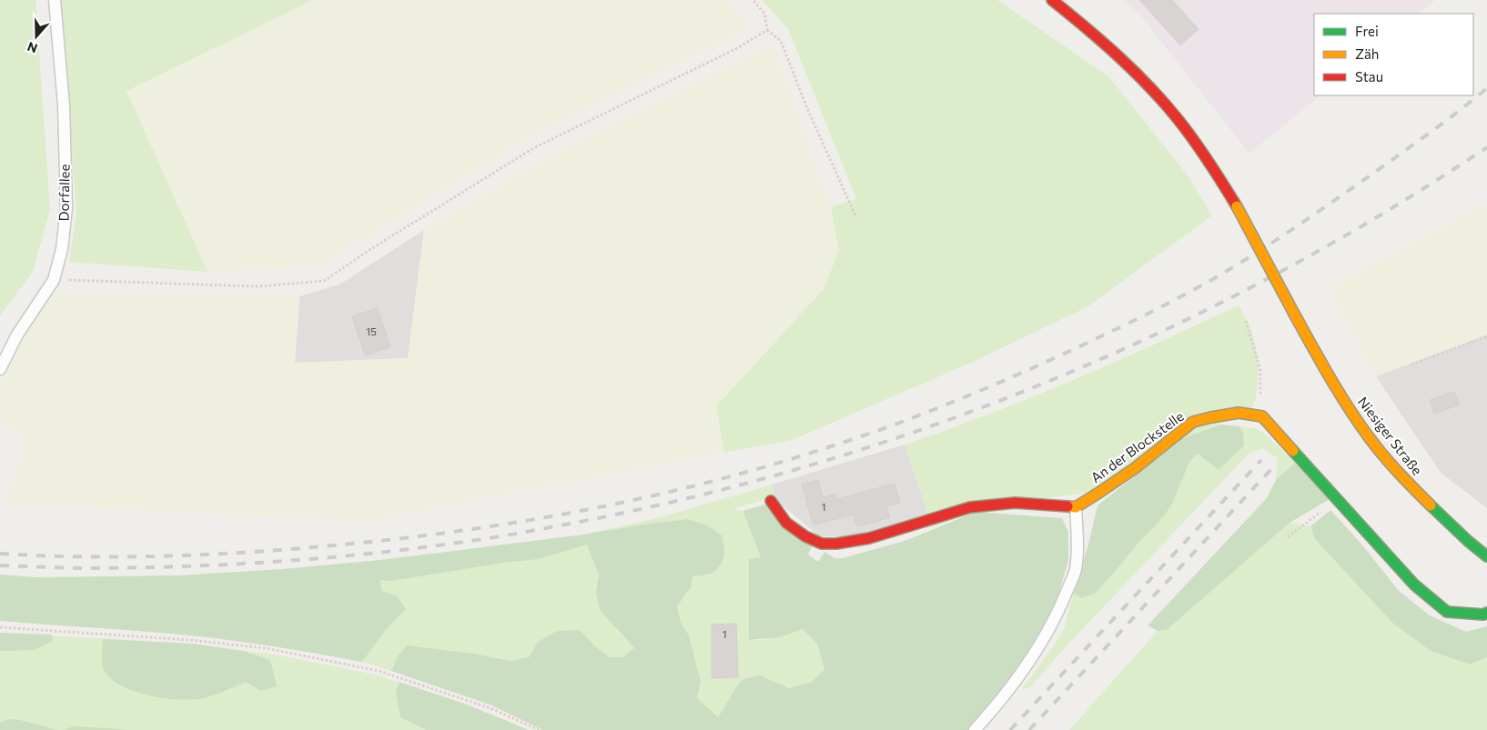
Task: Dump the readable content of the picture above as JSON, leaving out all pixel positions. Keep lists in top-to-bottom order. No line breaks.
{"streets":{"street":["Niesiger Straße","An der Blockstelle"],"lane":["Dorfallee"]},"house_numbers":["15","1","1"],"legend":["Frei","Zäh","Stau"],"north":"bottom"}
